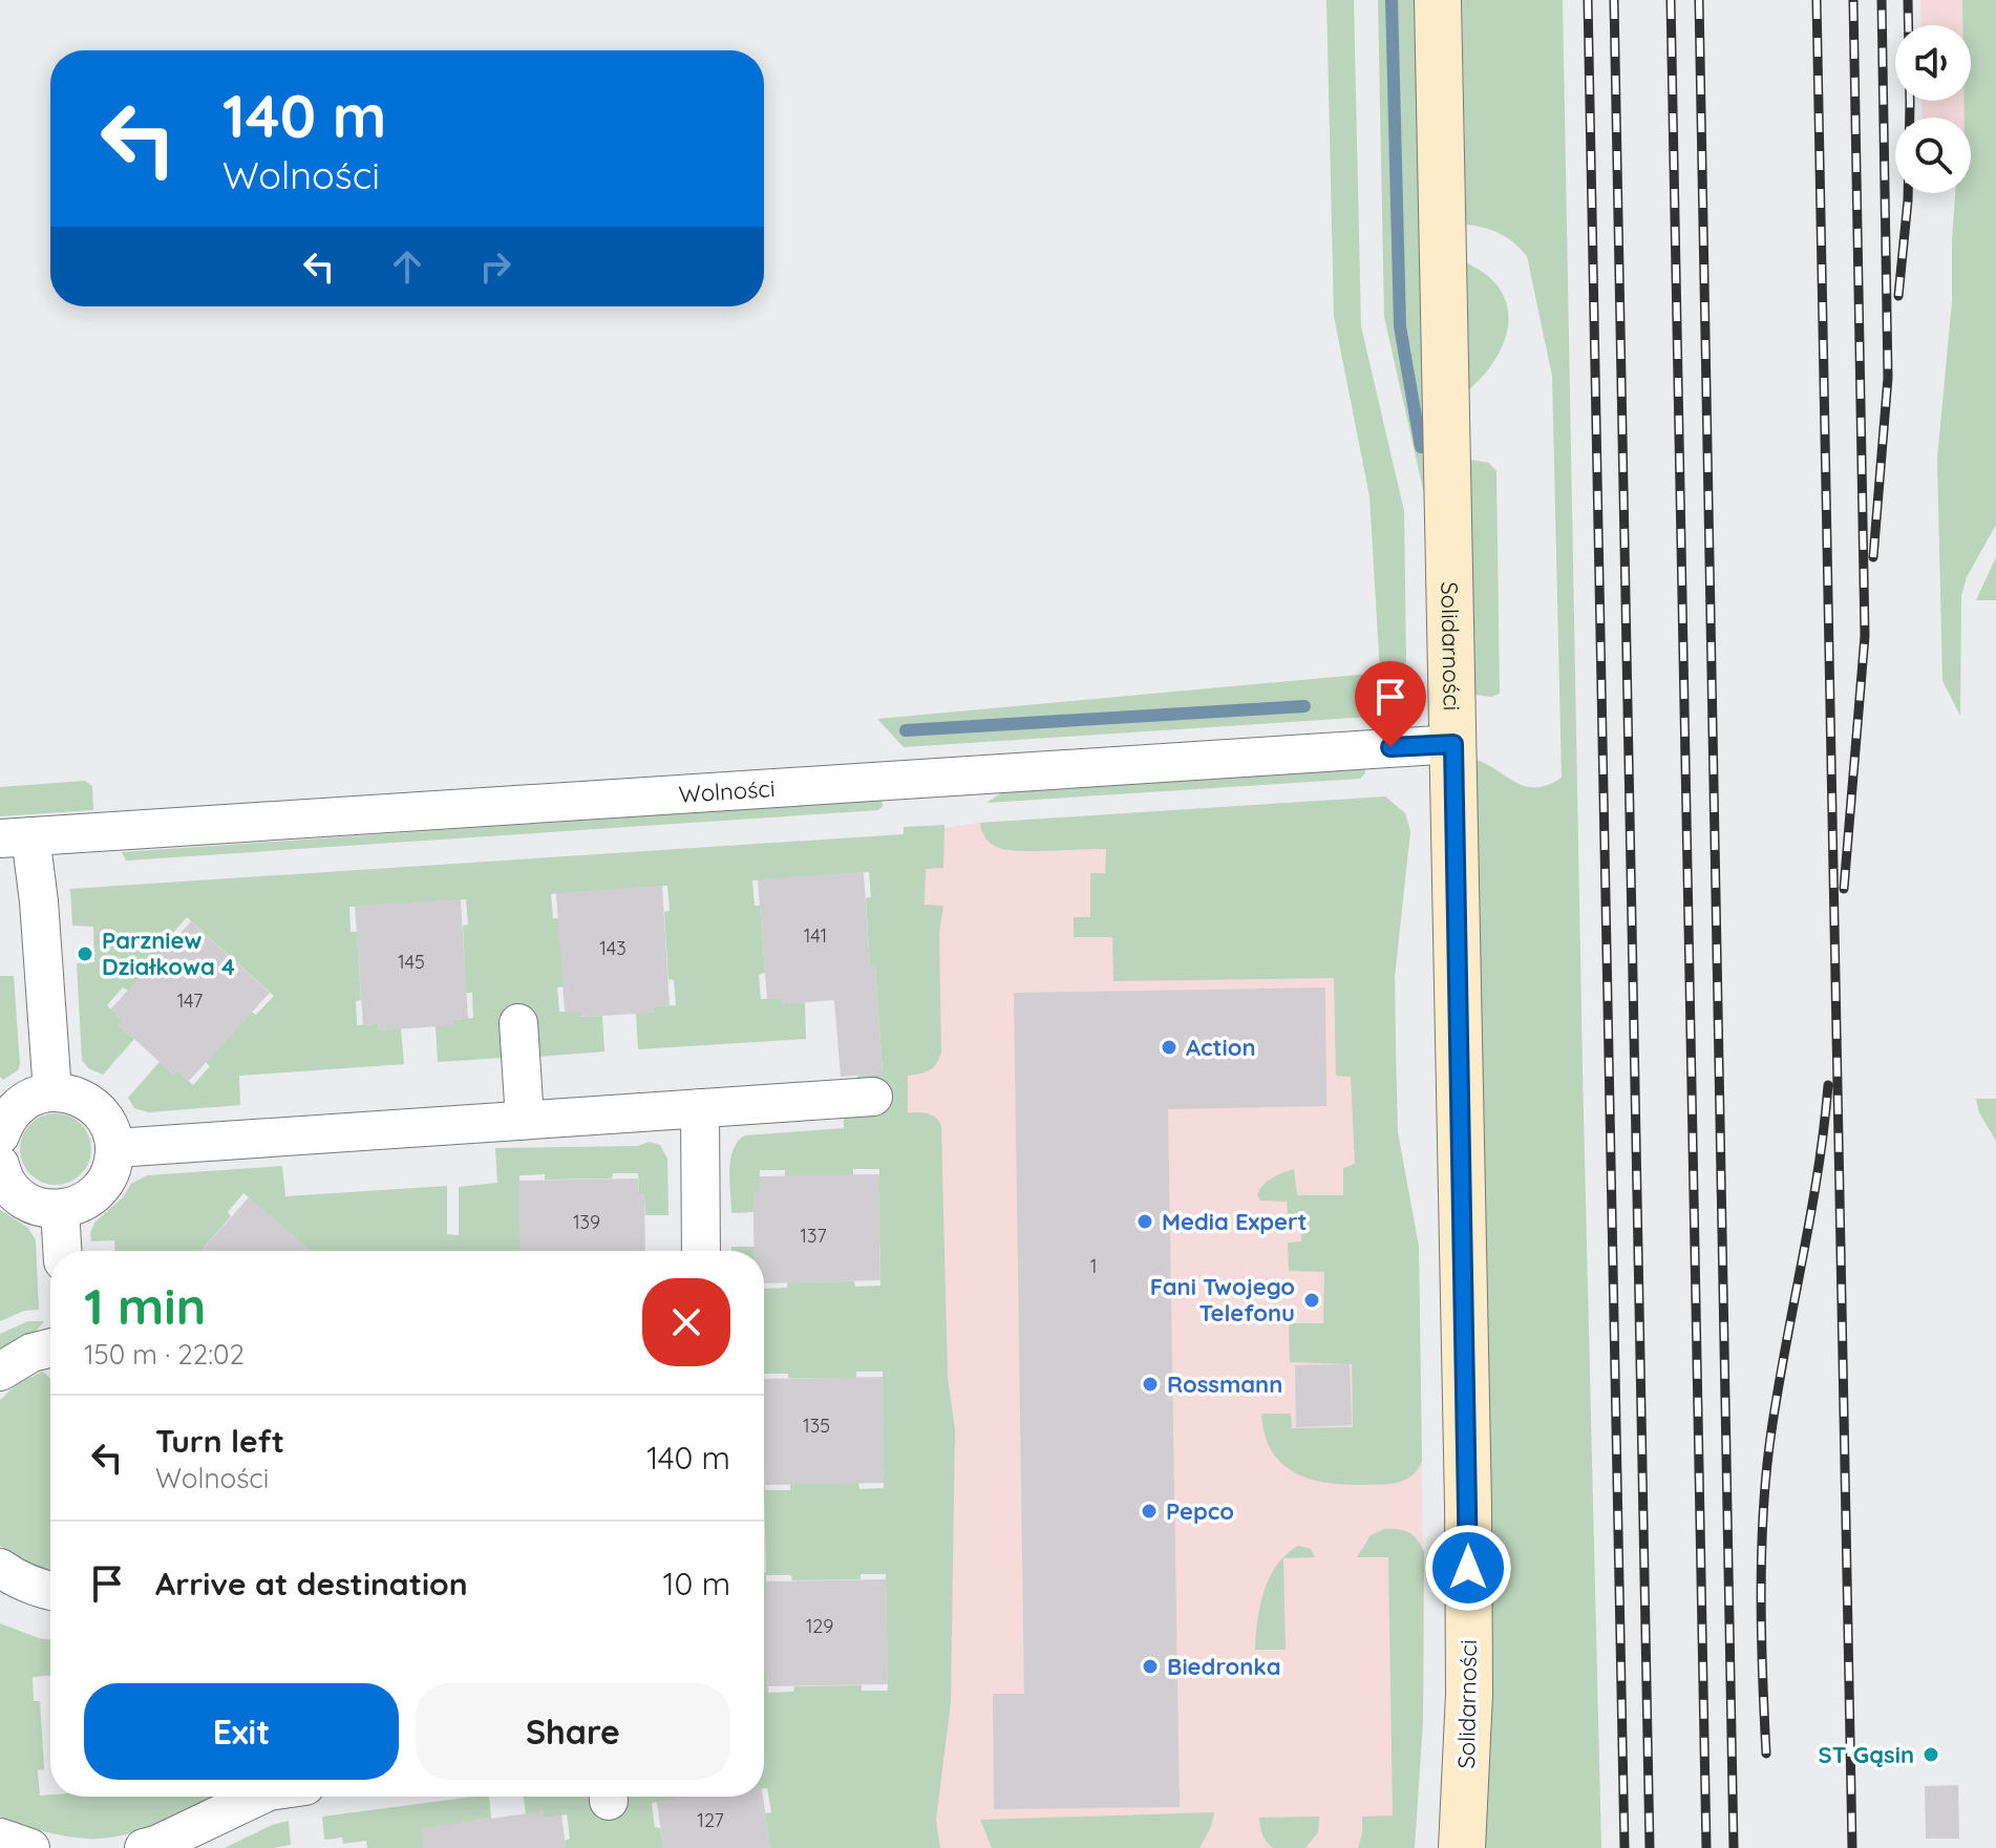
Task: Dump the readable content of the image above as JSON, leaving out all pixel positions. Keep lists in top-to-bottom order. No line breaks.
{"streets":{"street":["Solidarności","Wolności"]},"crossings":[["Solidarności","Wolności"]],"places":["Parzniew Działkowa 4","Action","Media Expert","Fani Twojego Telefonu","Rossmann","Pepco","Biedronka","ST Gąsin"],"house_numbers":["141","143","145","147","139","137","1","135","129","127"],"page":{"turn":["140 m","Wolności"],"heading":["1 min","150 m · 22:02"],"list":[{"name":"Turn left","note":"Wolności","value":"140 m"},{"name":"Arrive at destination","value":"10 m"}],"buttons":["Exit","Share"]}}
